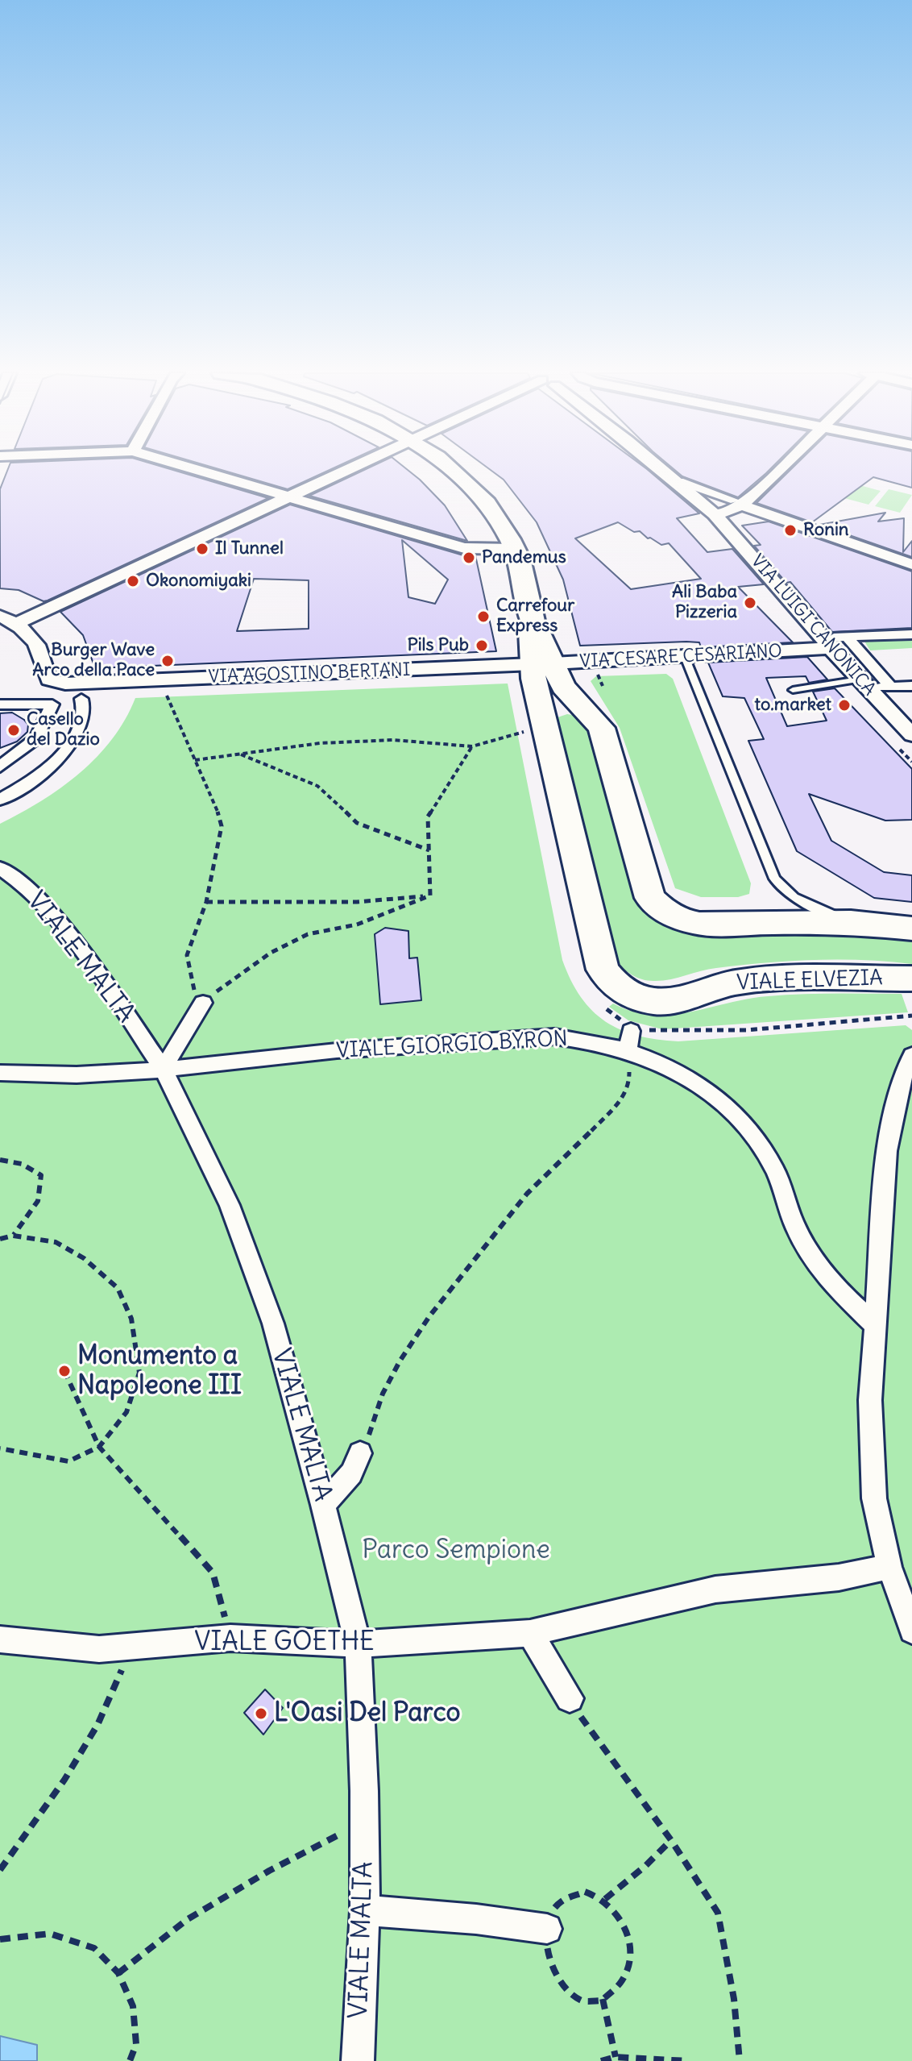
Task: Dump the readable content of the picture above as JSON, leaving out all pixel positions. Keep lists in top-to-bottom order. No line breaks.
{"streets":{"main road":["VIALE ELVEZIA","VIALE GIORGIO BYRON"],"street":["VIA LUIGI CANONICA","VIA CESARE CESARIANO","VIA AGOSTINO BERTANI","VIALE MALTA","VIALE GOETHE"]},"crossings":[["VIA LUIGI CANONICA","VIA CESARE CESARIANO"],["VIA CESARE CESARIANO","VIA AGOSTINO BERTANI"],["VIA CESARE CESARIANO","VIALE GIORGIO BYRON"],["VIA AGOSTINO BERTANI","VIALE GIORGIO BYRON"],["VIALE MALTA","VIALE GIORGIO BYRON"],["VIALE MALTA","VIALE GOETHE"],["VIALE ELVEZIA","VIALE GIORGIO BYRON"]],"parks":["Parco Sempione"],"places":["Ronin","Il Tunnel","Pandemus","Okonomiyaki","Ali Baba Pizzeria","Carrefour Express","Pils Pub","Burger Wave Arco della Pace","to.market","Casello del Dazio","Monumento a Napoleone III","L'Oasi Del Parco"]}
